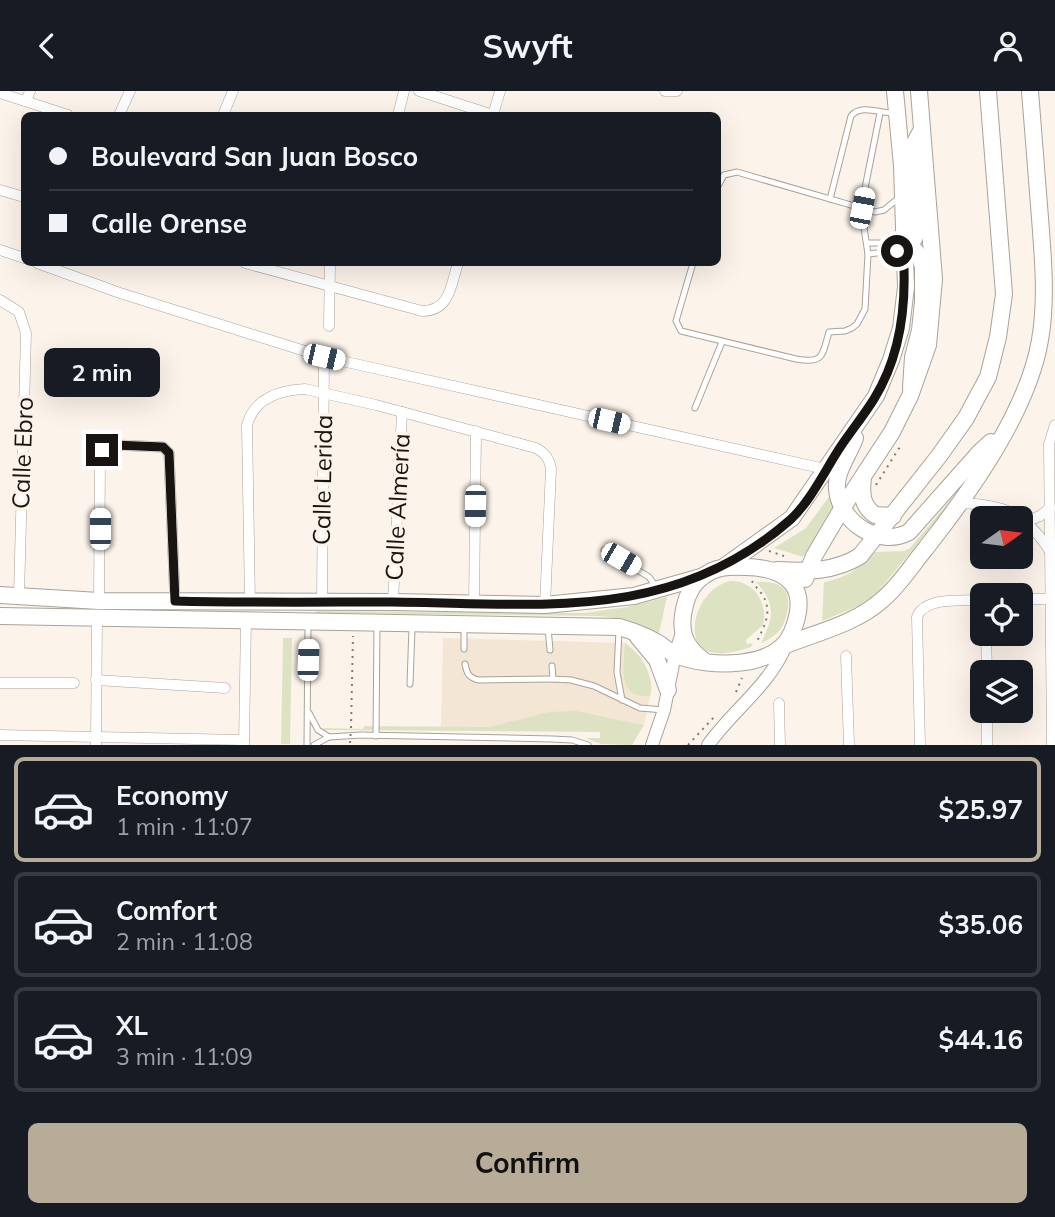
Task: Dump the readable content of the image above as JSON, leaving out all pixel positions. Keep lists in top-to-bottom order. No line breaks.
{"streets":{"street":["Calle Ebro","Calle Lerida","Calle Almería"]},"north":"right","page":{"header":"Swyft","banner":["Boulevard San Juan Bosco","Calle Orense"],"bubble":"2 min","list":[{"name":"Economy","note":"1 min · 11:07","value":"$25.97"},{"name":"Comfort","note":"2 min · 11:08","value":"$35.06"},{"name":"XL","note":"3 min · 11:09","value":"$44.16"}],"buttons":"Confirm"}}
